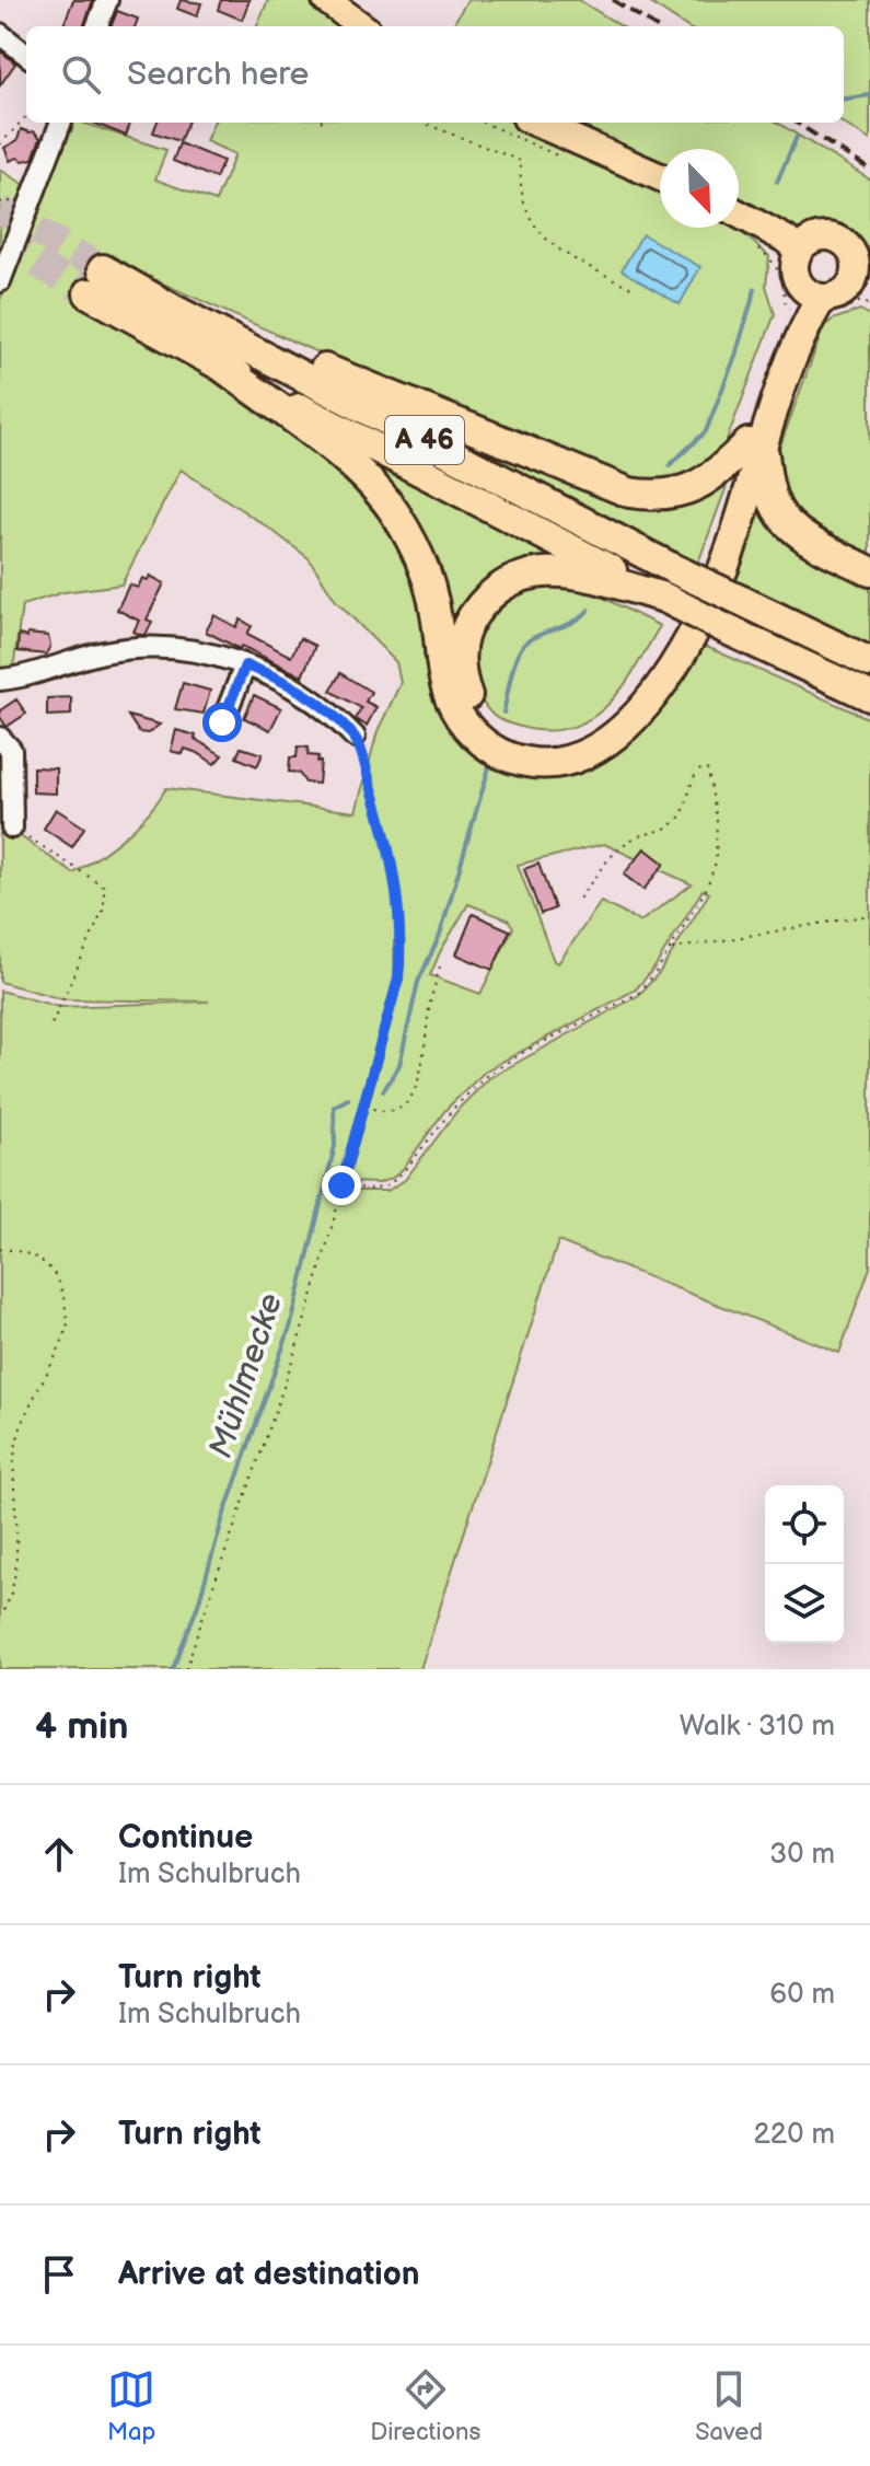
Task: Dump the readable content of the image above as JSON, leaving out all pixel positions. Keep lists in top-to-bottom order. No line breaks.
{"streets":{"highway":["A 46"]},"water":["Mühlmecke"],"north":"bottom right","page":{"search":"Search here","heading":["4 min","Walk · 310 m"],"list":[["Continue","Im Schulbruch","30 m"],["Turn right","Im Schulbruch","60 m"],["Turn right","220 m"],"Arrive at destination"],"nav":["Map","Directions","Saved"]}}
